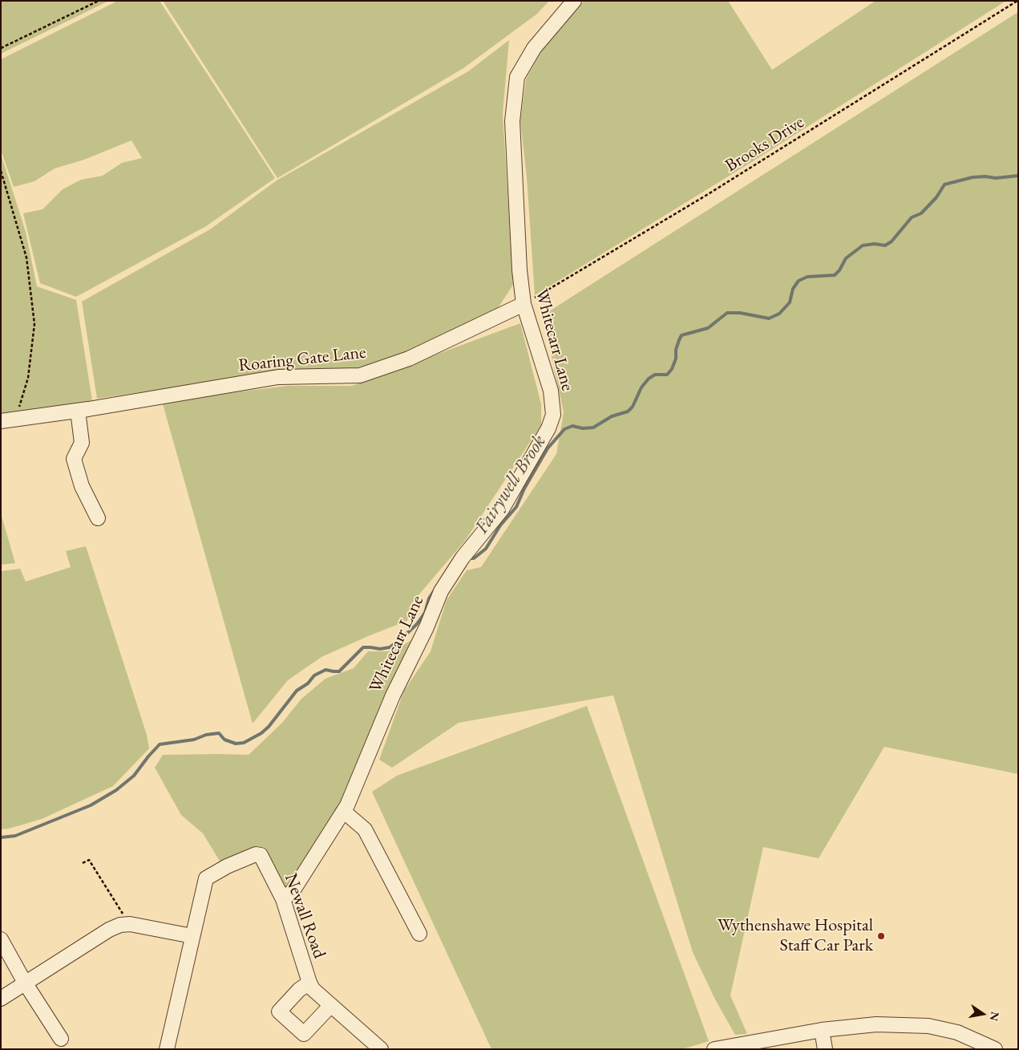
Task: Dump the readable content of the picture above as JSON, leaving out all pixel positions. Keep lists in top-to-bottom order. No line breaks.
{"streets":{"street":["Whitecarr Lane","Roaring Gate Lane","Newall Road"],"path":["Brooks Drive"]},"crossings":[["Brooks Drive","Whitecarr Lane"],["Brooks Drive","Roaring Gate Lane"],["Whitecarr Lane","Roaring Gate Lane"],["Whitecarr Lane","Newall Road"]],"water":["Fairywell Brook"],"places":["Wythenshawe Hospital Staff Car Park"],"north":"right"}
